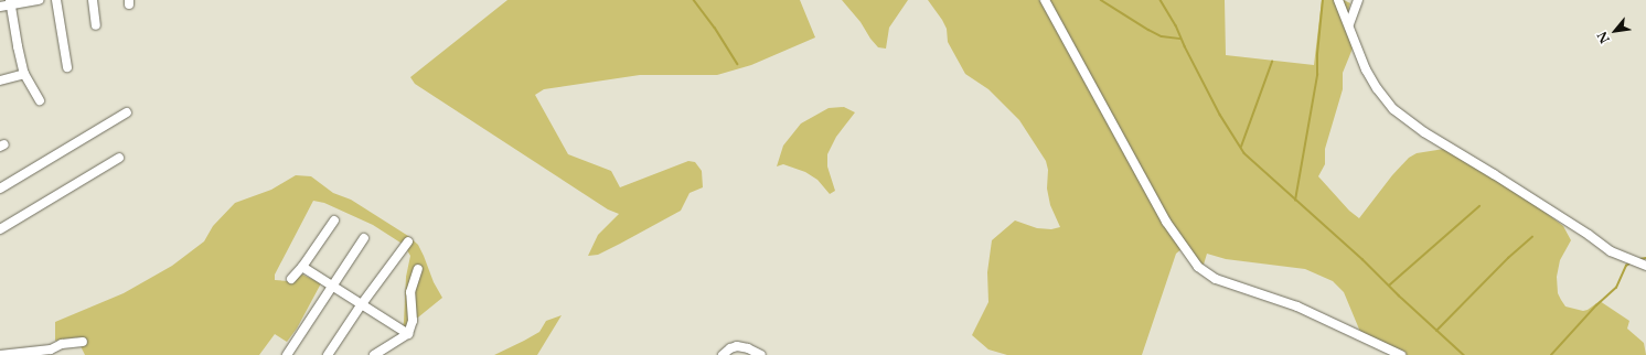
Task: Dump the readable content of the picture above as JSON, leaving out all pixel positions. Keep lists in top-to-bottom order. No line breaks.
{"north":"bottom left"}
